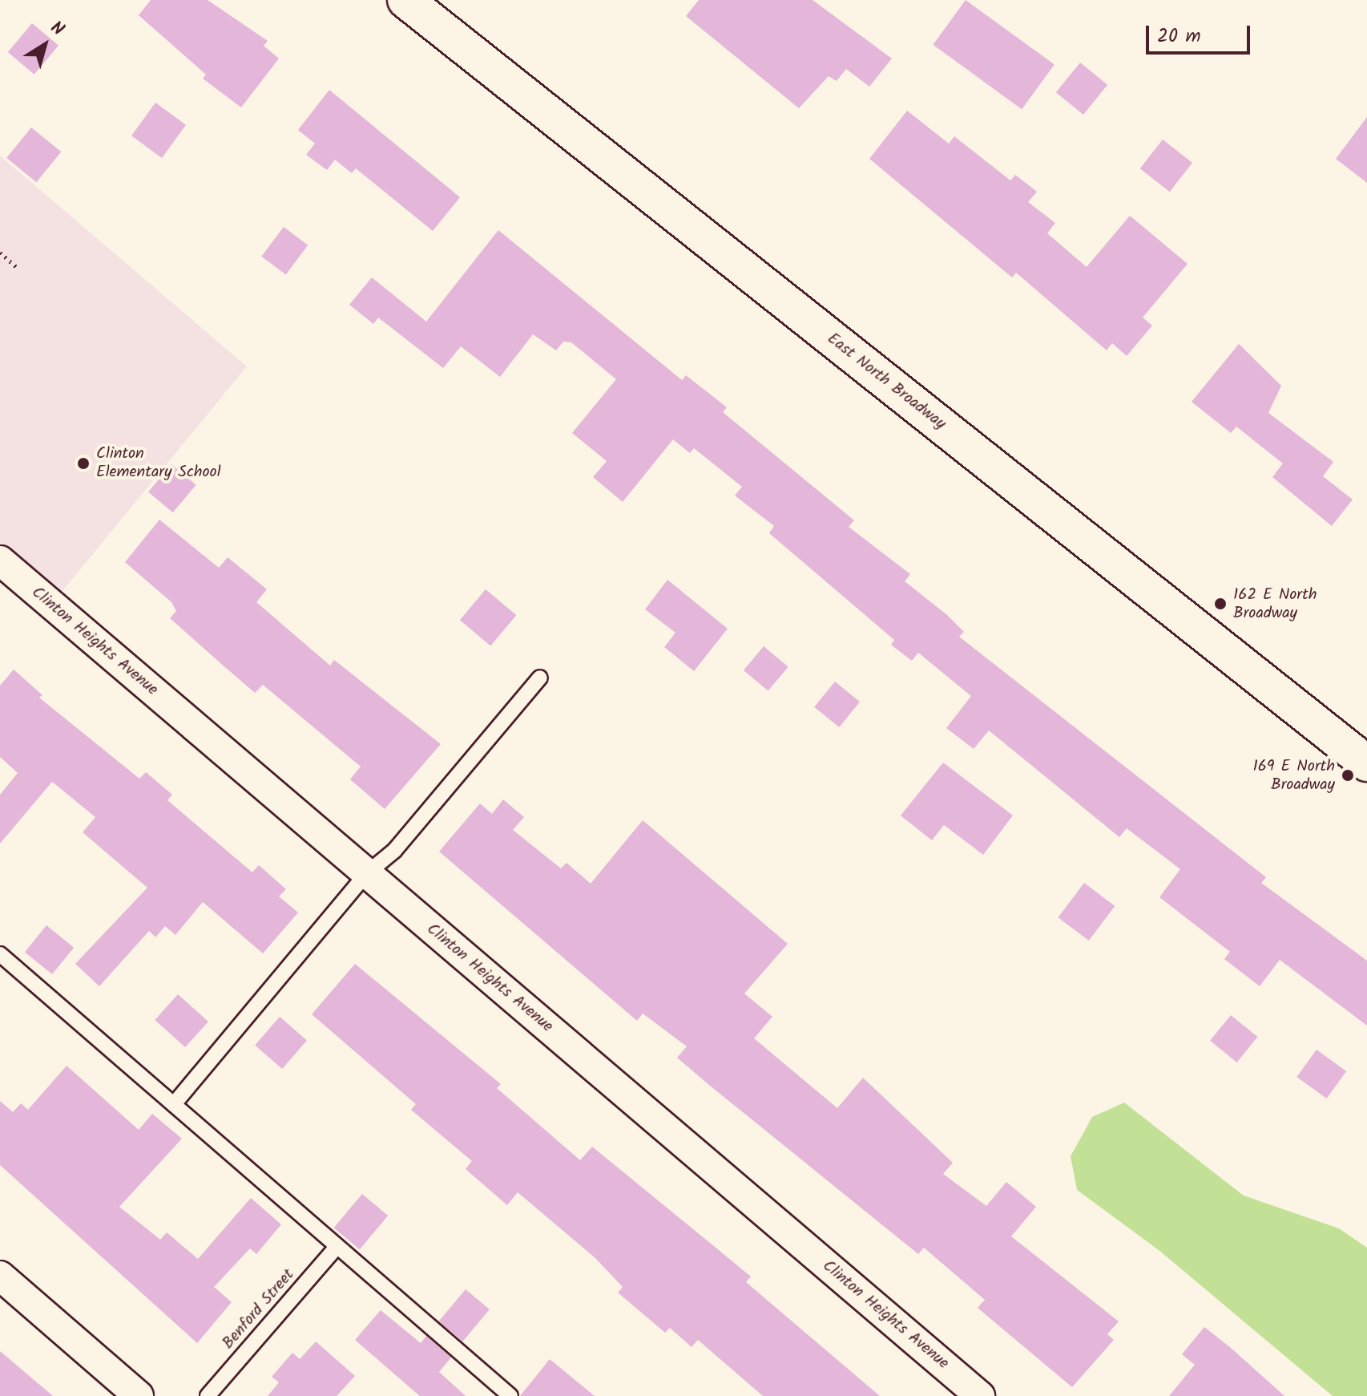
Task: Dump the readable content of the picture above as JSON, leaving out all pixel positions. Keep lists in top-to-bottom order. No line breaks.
{"streets":{"main road":["East North Broadway"],"street":["Clinton Heights Avenue"],"lane":["Benford Street"]},"places":["Clinton Elementary School","162 E North Broadway","169 E North Broadway"],"scale_bar":"20 m","north":"top right"}
